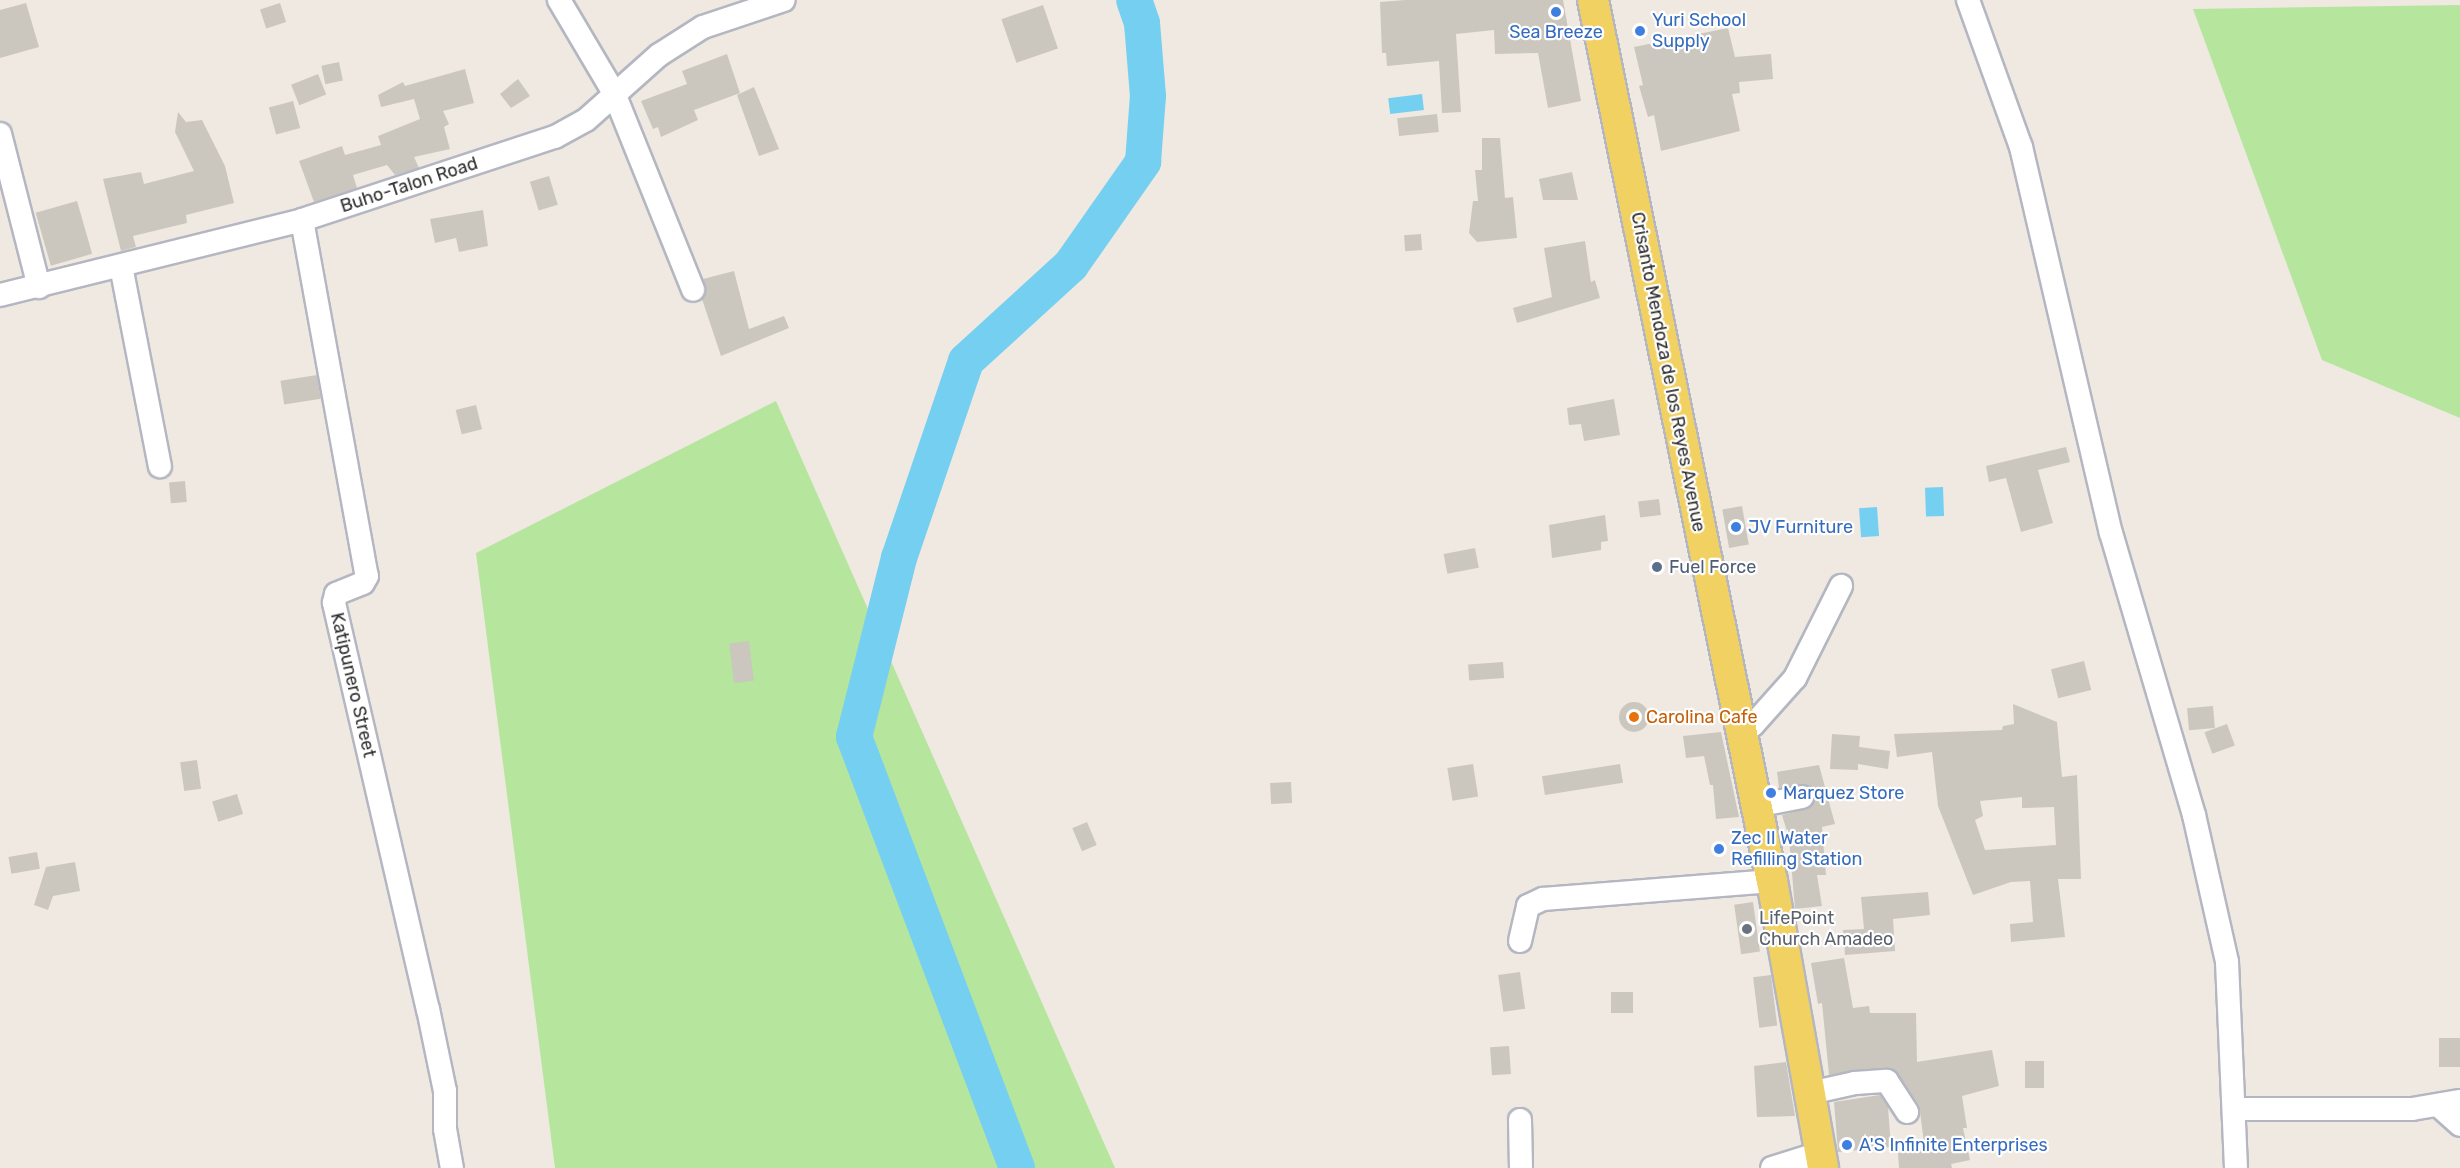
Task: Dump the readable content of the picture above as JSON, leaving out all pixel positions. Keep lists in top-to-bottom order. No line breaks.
{"streets":{"main road":["Crisanto Mendoza de los Reyes Avenue"],"street":["Buho-Talon Road","Katipunero Street"]},"crossings":[["Buho-Talon Road","Katipunero Street"]],"places":["Sea Breeze","Yuri School Supply","JV Furniture","Fuel Force","Carolina Cafe","Marquez Store","Zec II Water Refilling Station","LifePoint Church Amadeo","A'S Infinite Enterprises"]}
